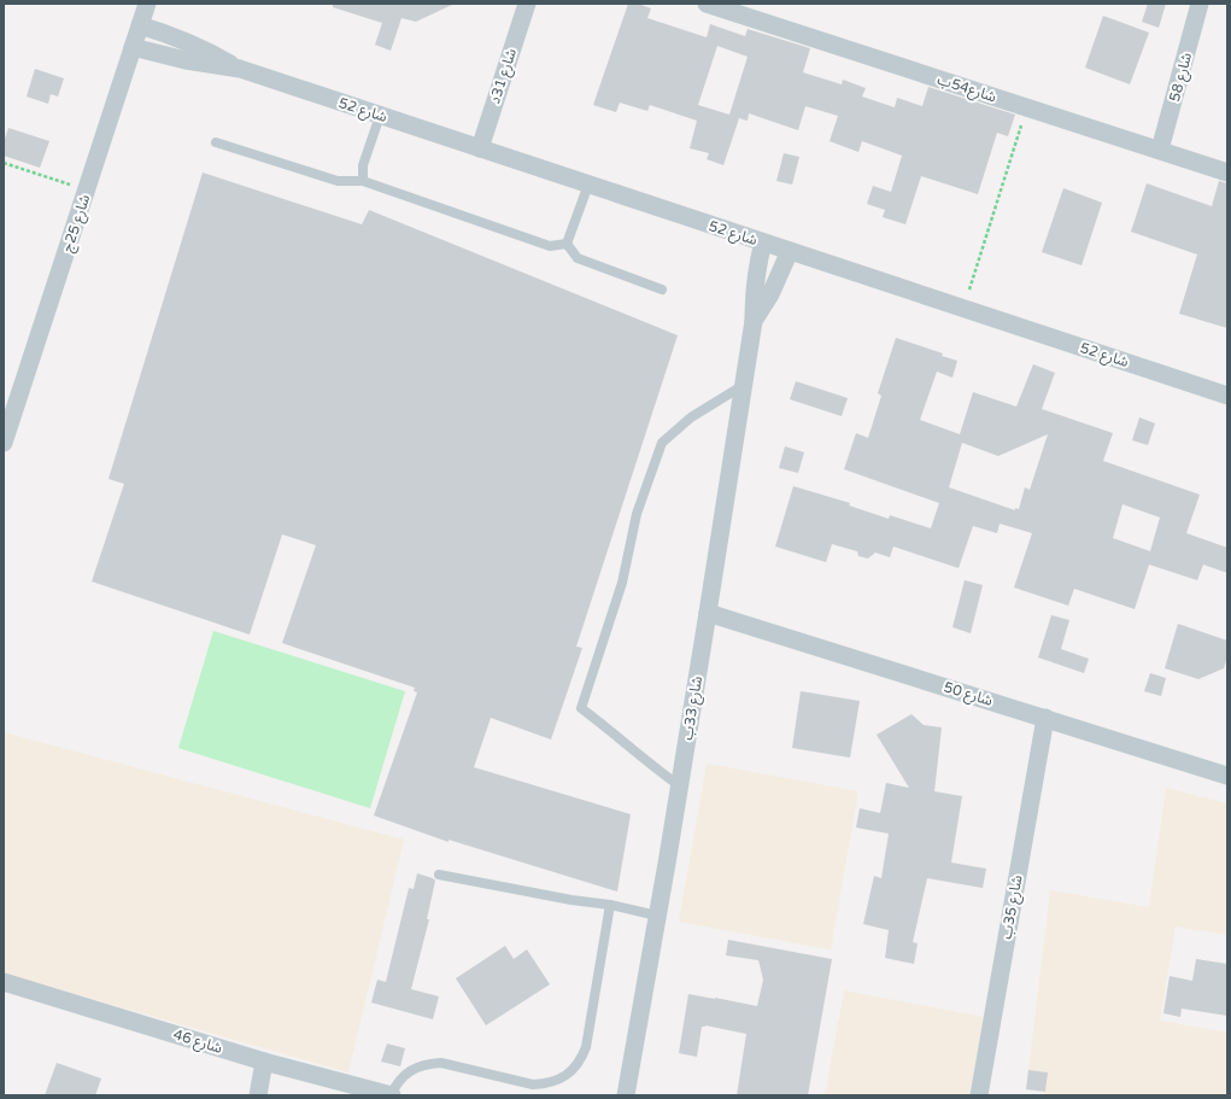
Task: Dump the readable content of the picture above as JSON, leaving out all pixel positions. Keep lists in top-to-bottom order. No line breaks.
{"streets":{"street":["شارع 31د","شارع 58","شارع54ب","شارع 52","شارع 25ج","شارع 50","شارع 33ب","شارع 35ب","شارع 46"]},"crossings":[["شارع 31د","شارع 52"],["شارع 58","شارع54ب"],["شارع 52","شارع 25ج"],["شارع 52","شارع 33ب"],["شارع 50","شارع 33ب"],["شارع 50","شارع 35ب"]]}
